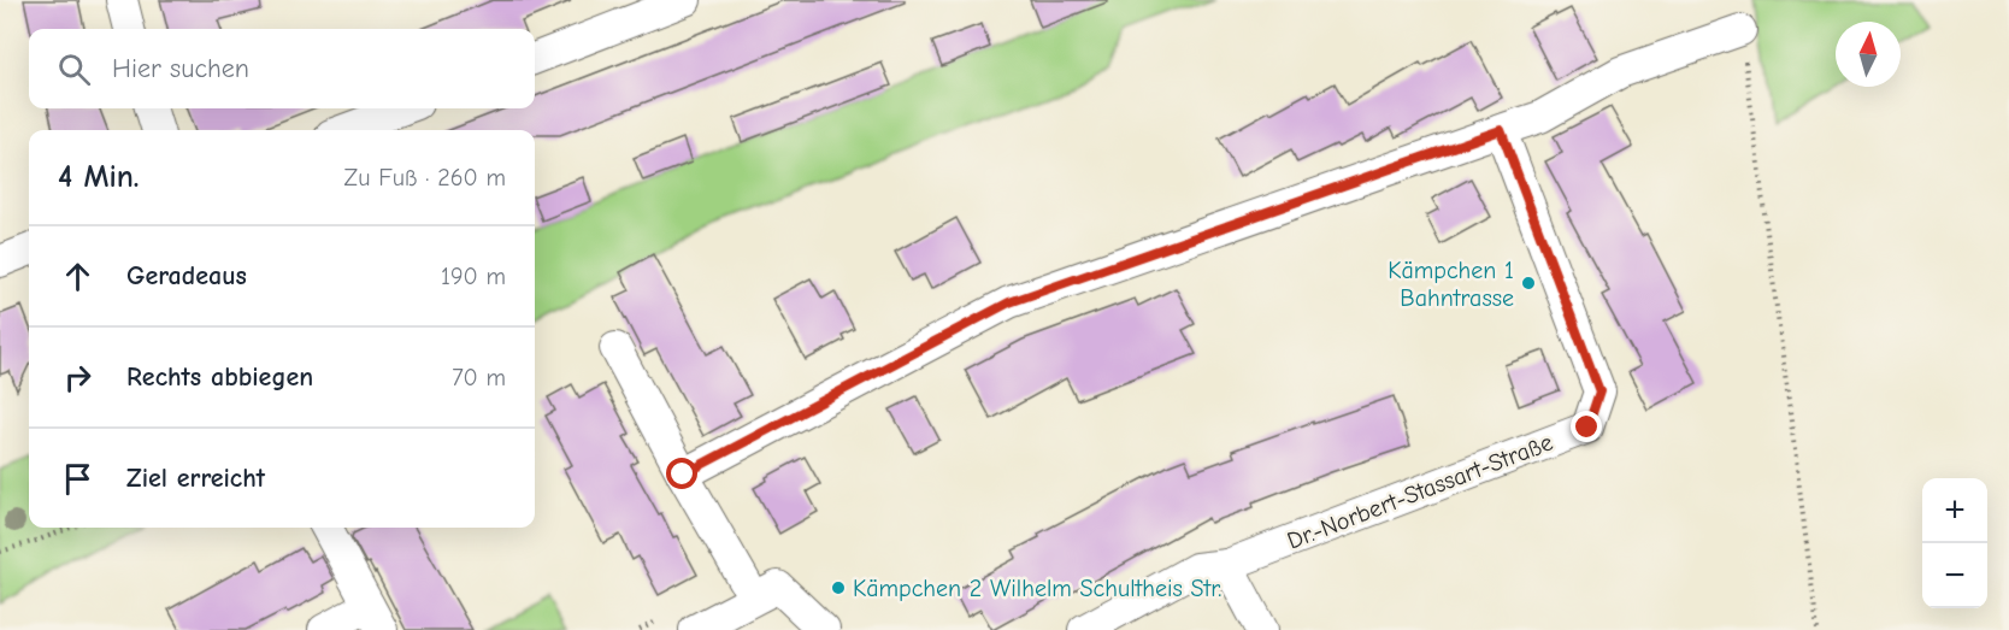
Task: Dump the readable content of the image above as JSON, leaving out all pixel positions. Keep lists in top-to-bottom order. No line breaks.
{"streets":{"street":["Dr.-Norbert-Stassart-Straße"]},"places":["Kämpchen 1 Bahntrasse","Kämpchen 2 Wilhelm Schultheis Str."],"north":"top","page":{"search":"Hier suchen","heading":["4 Min.","Zu Fuß · 260 m"],"list":[["Geradeaus","190 m"],["Rechts abbiegen","70 m"],"Ziel erreicht"],"map_buttons":["+","−"]}}
